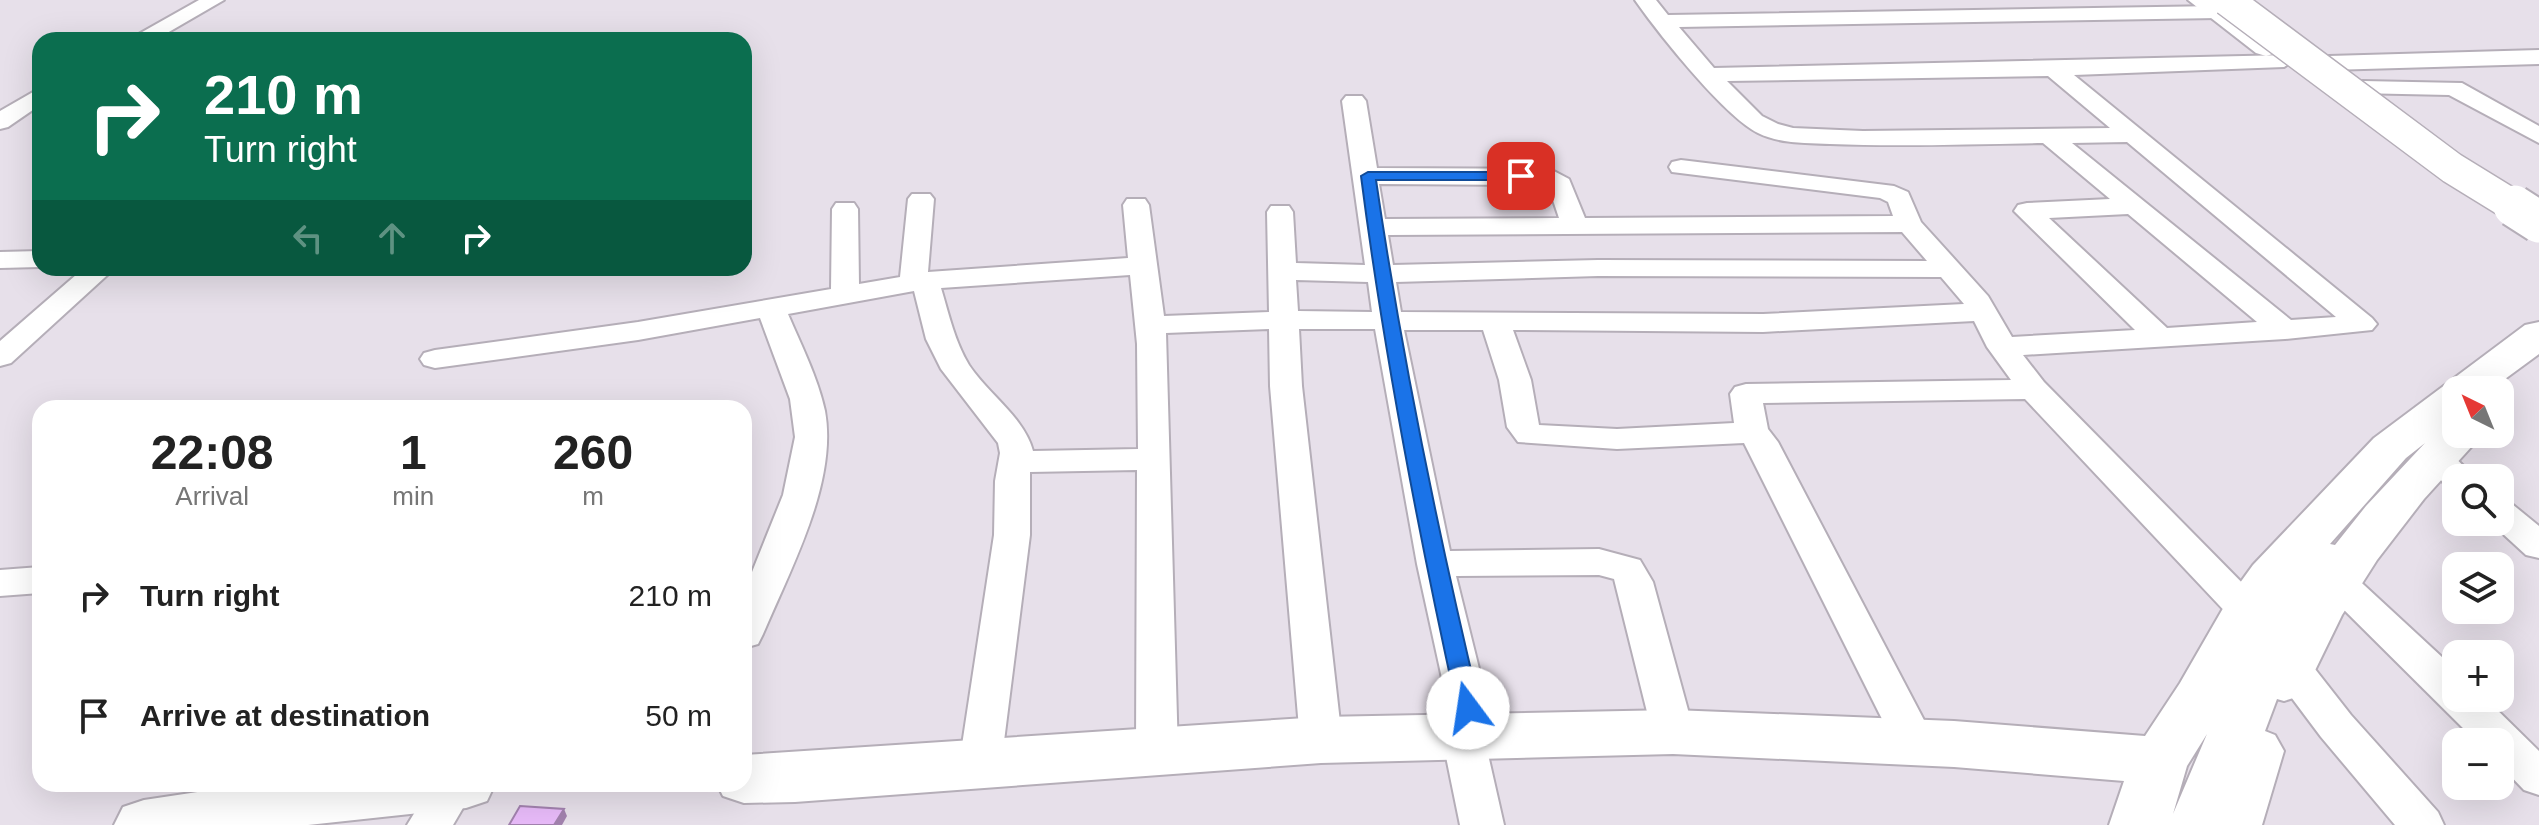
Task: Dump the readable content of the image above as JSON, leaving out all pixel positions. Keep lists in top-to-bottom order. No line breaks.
{"north":"top left","page":{"turn":["210 m","Turn right"],"map_buttons":["+","−"],"eta":["22:08","Arrival","1","min","260","m"],"list":[{"name":"Turn right","value":"210 m"},{"name":"Arrive at destination","value":"50 m"}]}}
